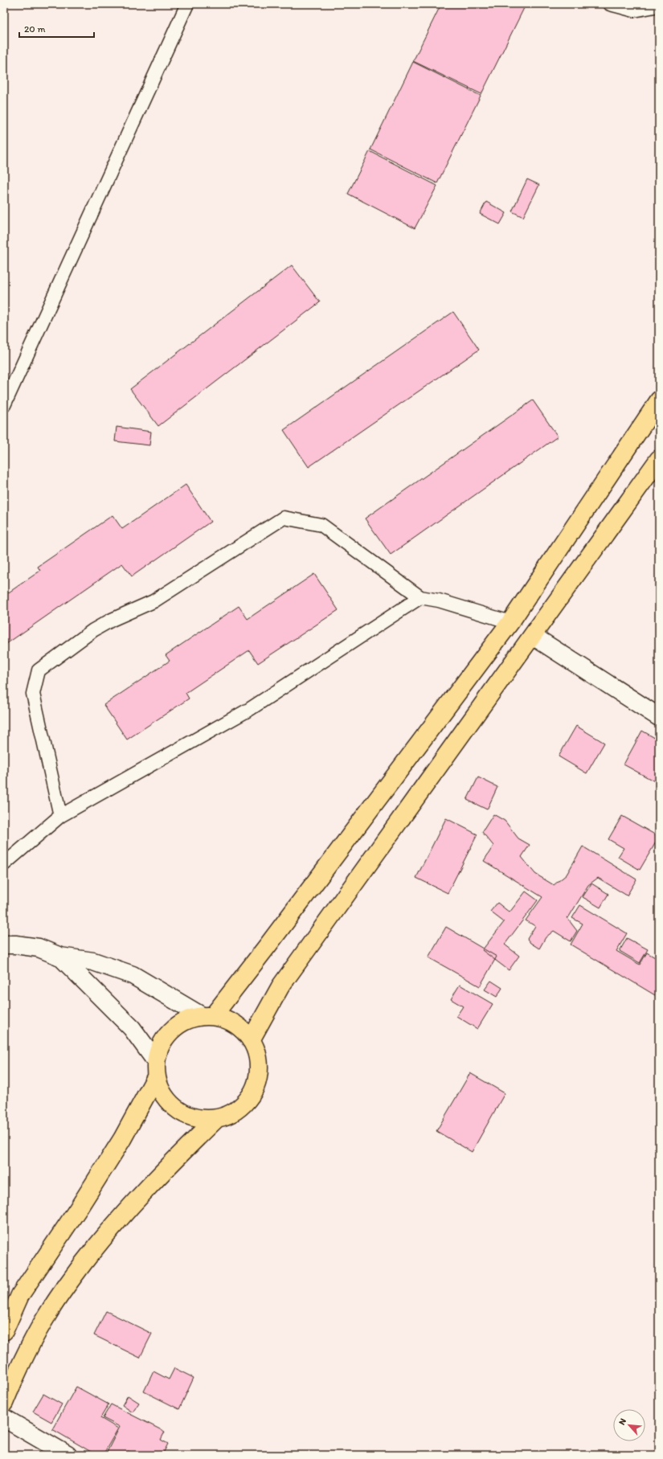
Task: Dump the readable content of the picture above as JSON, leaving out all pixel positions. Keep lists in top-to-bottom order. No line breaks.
{"scale_bar":"20 m","north":"top left"}
